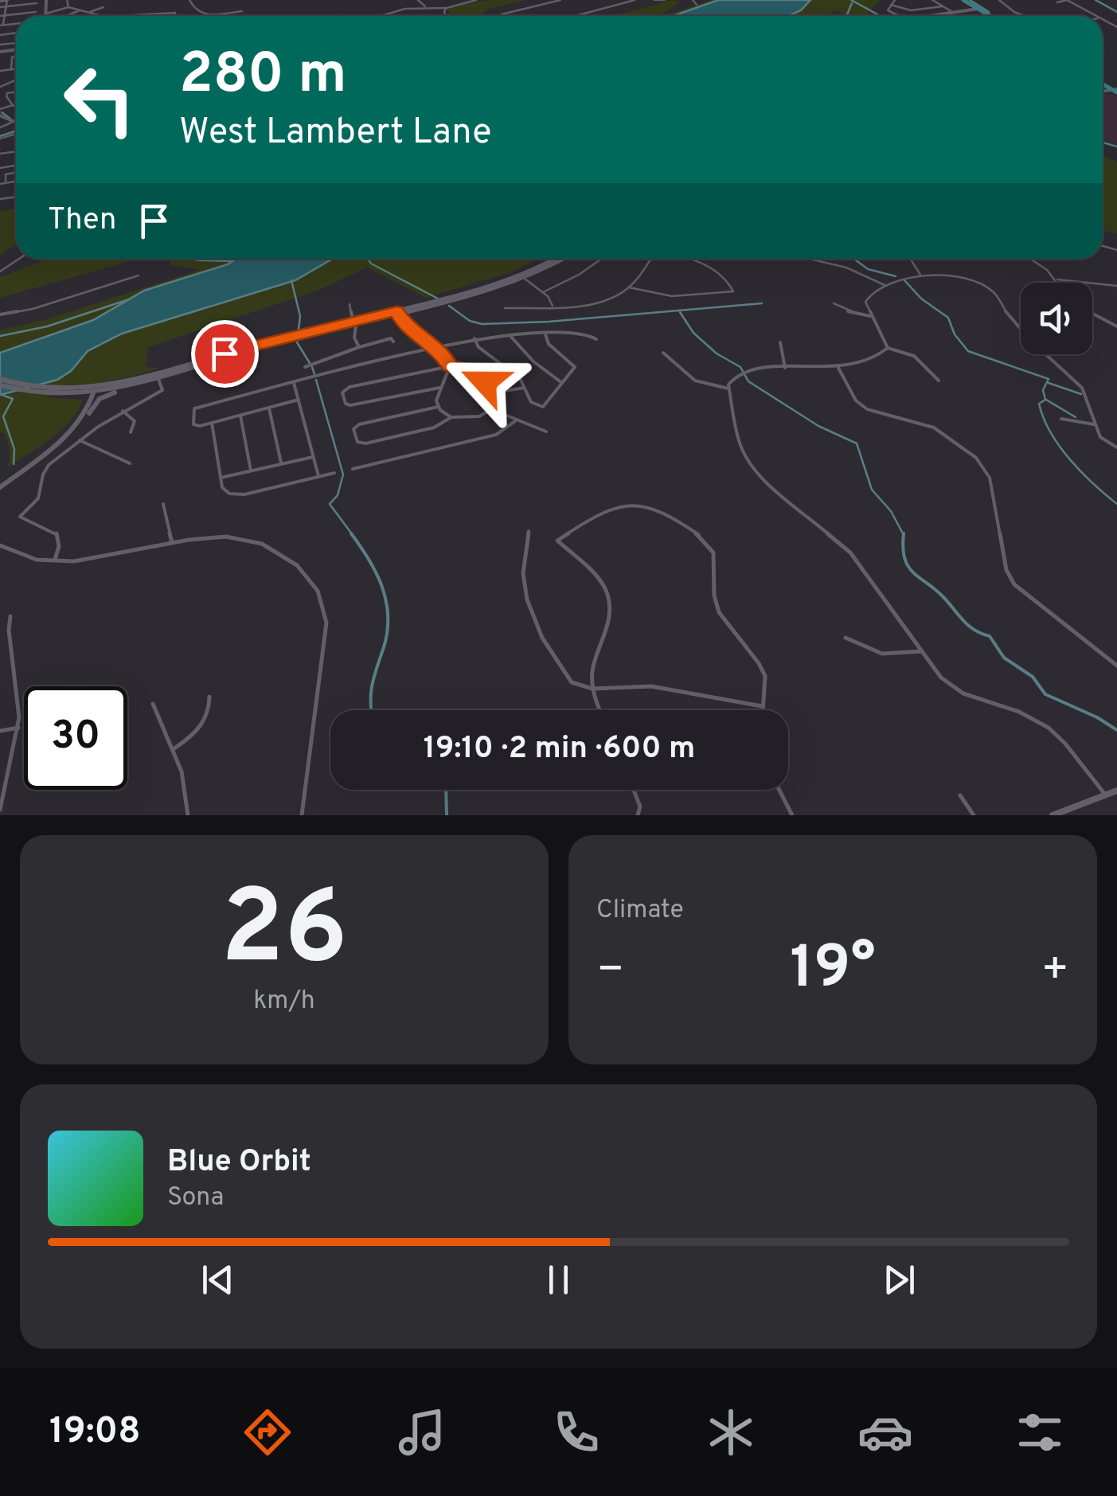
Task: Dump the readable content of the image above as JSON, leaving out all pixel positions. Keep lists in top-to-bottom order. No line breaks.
{"page":{"turn":["280 m","West Lambert Lane"],"then":"Then","limit":"30","trip":"19:10 · 2 min · 600 m","tile":[["26","km/h"],"Climate"],"heat":["−","19°","+"],"song":["Blue Orbit","Sona"],"tabs":"19:08"}}
